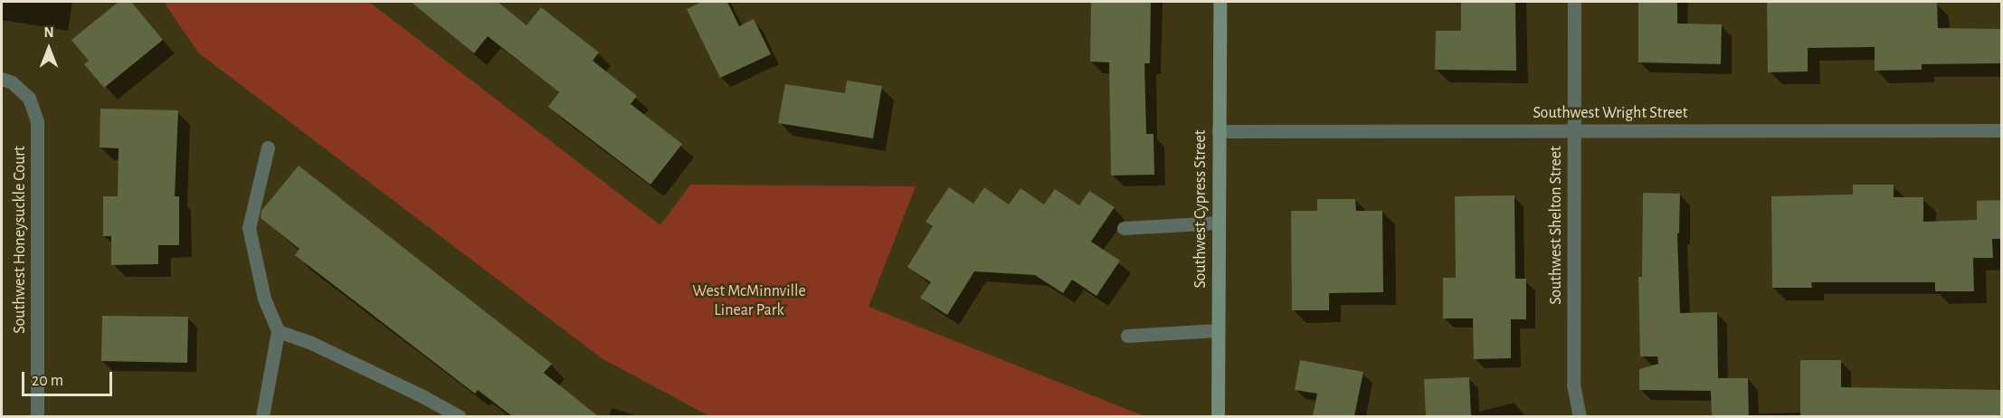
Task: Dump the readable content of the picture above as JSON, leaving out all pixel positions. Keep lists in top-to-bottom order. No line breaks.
{"streets":{"main road":["Southwest Cypress Street"],"street":["Southwest Wright Street","Southwest Shelton Street","Southwest Honeysuckle Court"]},"crossings":[["Southwest Wright Street","Southwest Cypress Street"],["Southwest Wright Street","Southwest Shelton Street"]],"parks":["West McMinnville Linear Park"],"scale_bar":"20 m","north":"top"}
